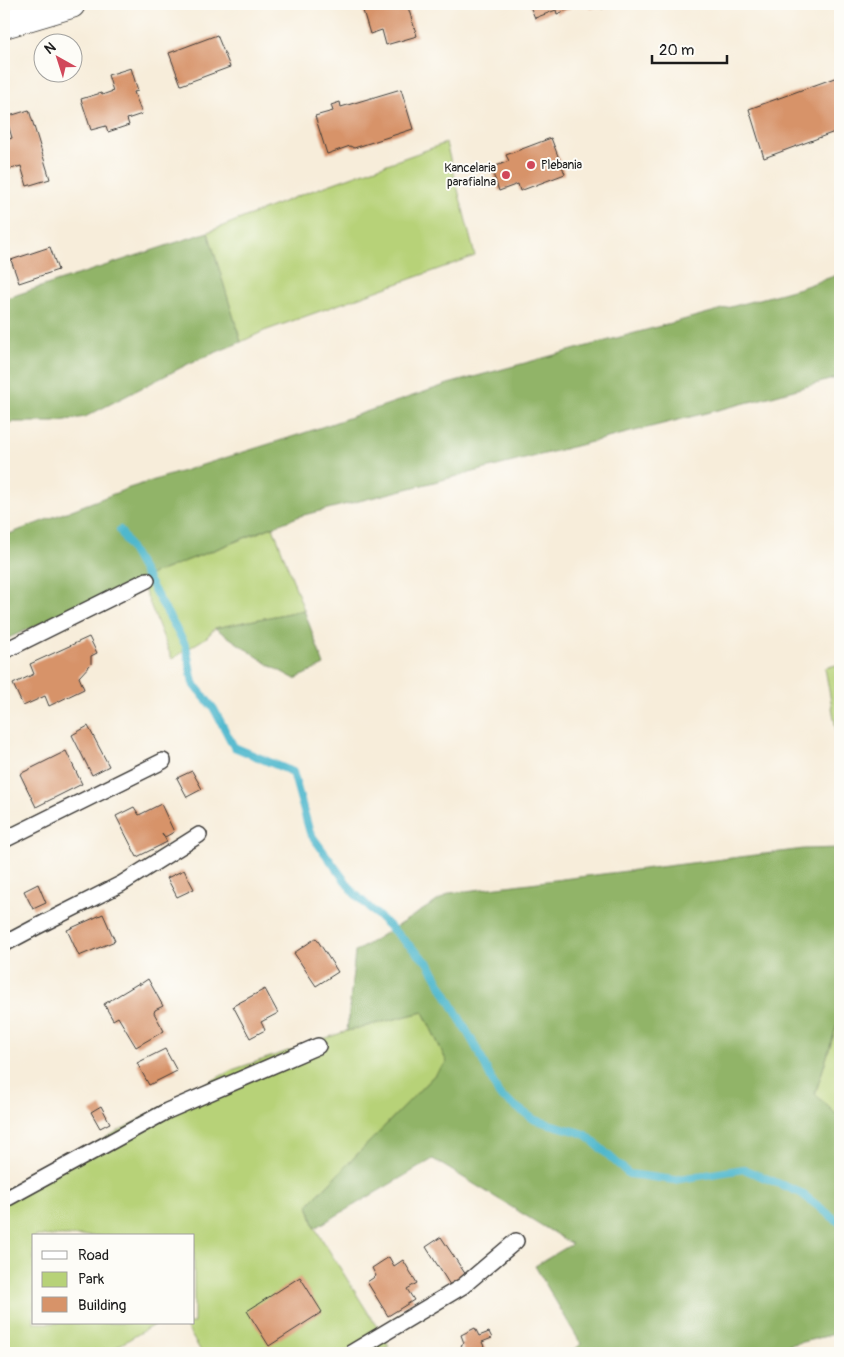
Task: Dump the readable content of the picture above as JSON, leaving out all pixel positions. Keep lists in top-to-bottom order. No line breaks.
{"places":["Plebania","Kancelaria parafialna"],"legend":["Road","Park","Building"],"scale_bar":"20 m","north":"top left"}
